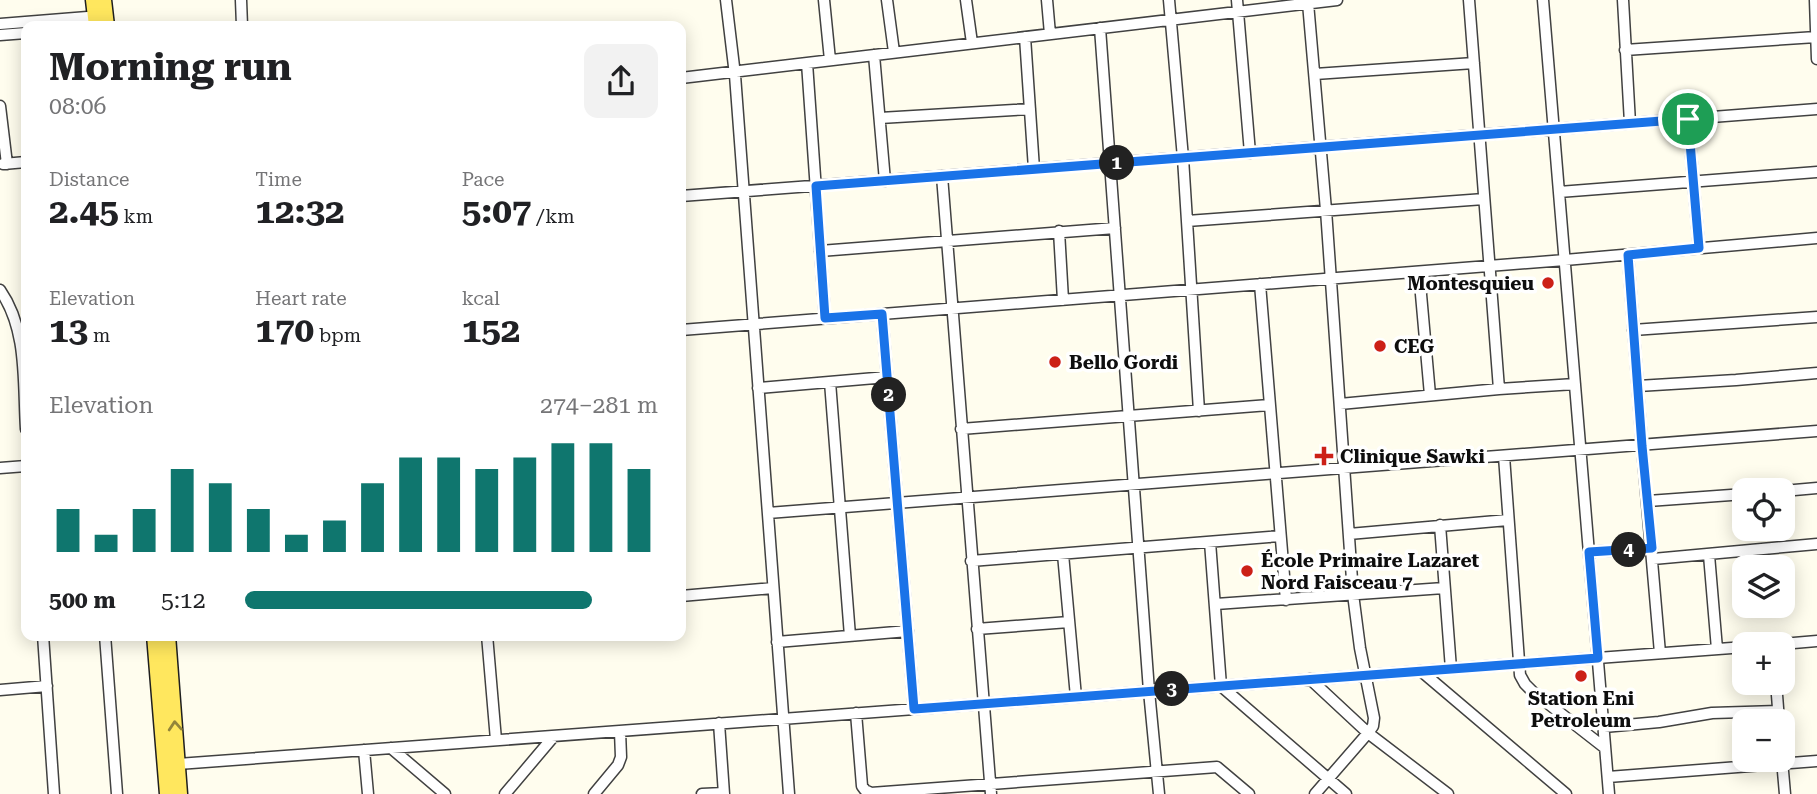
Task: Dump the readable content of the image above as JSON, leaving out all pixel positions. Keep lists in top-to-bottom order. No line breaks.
{"places":{"other":["Montesquieu","CEG","Bello Gordi","École Primaire Lazaret Nord Faisceau 7","Station Eni Petroleum"],"health":["Clinique Sawki"]},"page":{"heading":["Morning run","08:06"],"stats":[["Distance","2.45 km"],["Time","12:32"],["Pace","5:07 /km"],["Elevation","13 m"],["Heart rate","170 bpm"],["kcal","152"]],"pins":["1","2","4","3"],"chart":["Elevation","274–281 m"],"map_buttons":["+","−"],"list":[{"name":"500 m","note":"5:12"}]}}
